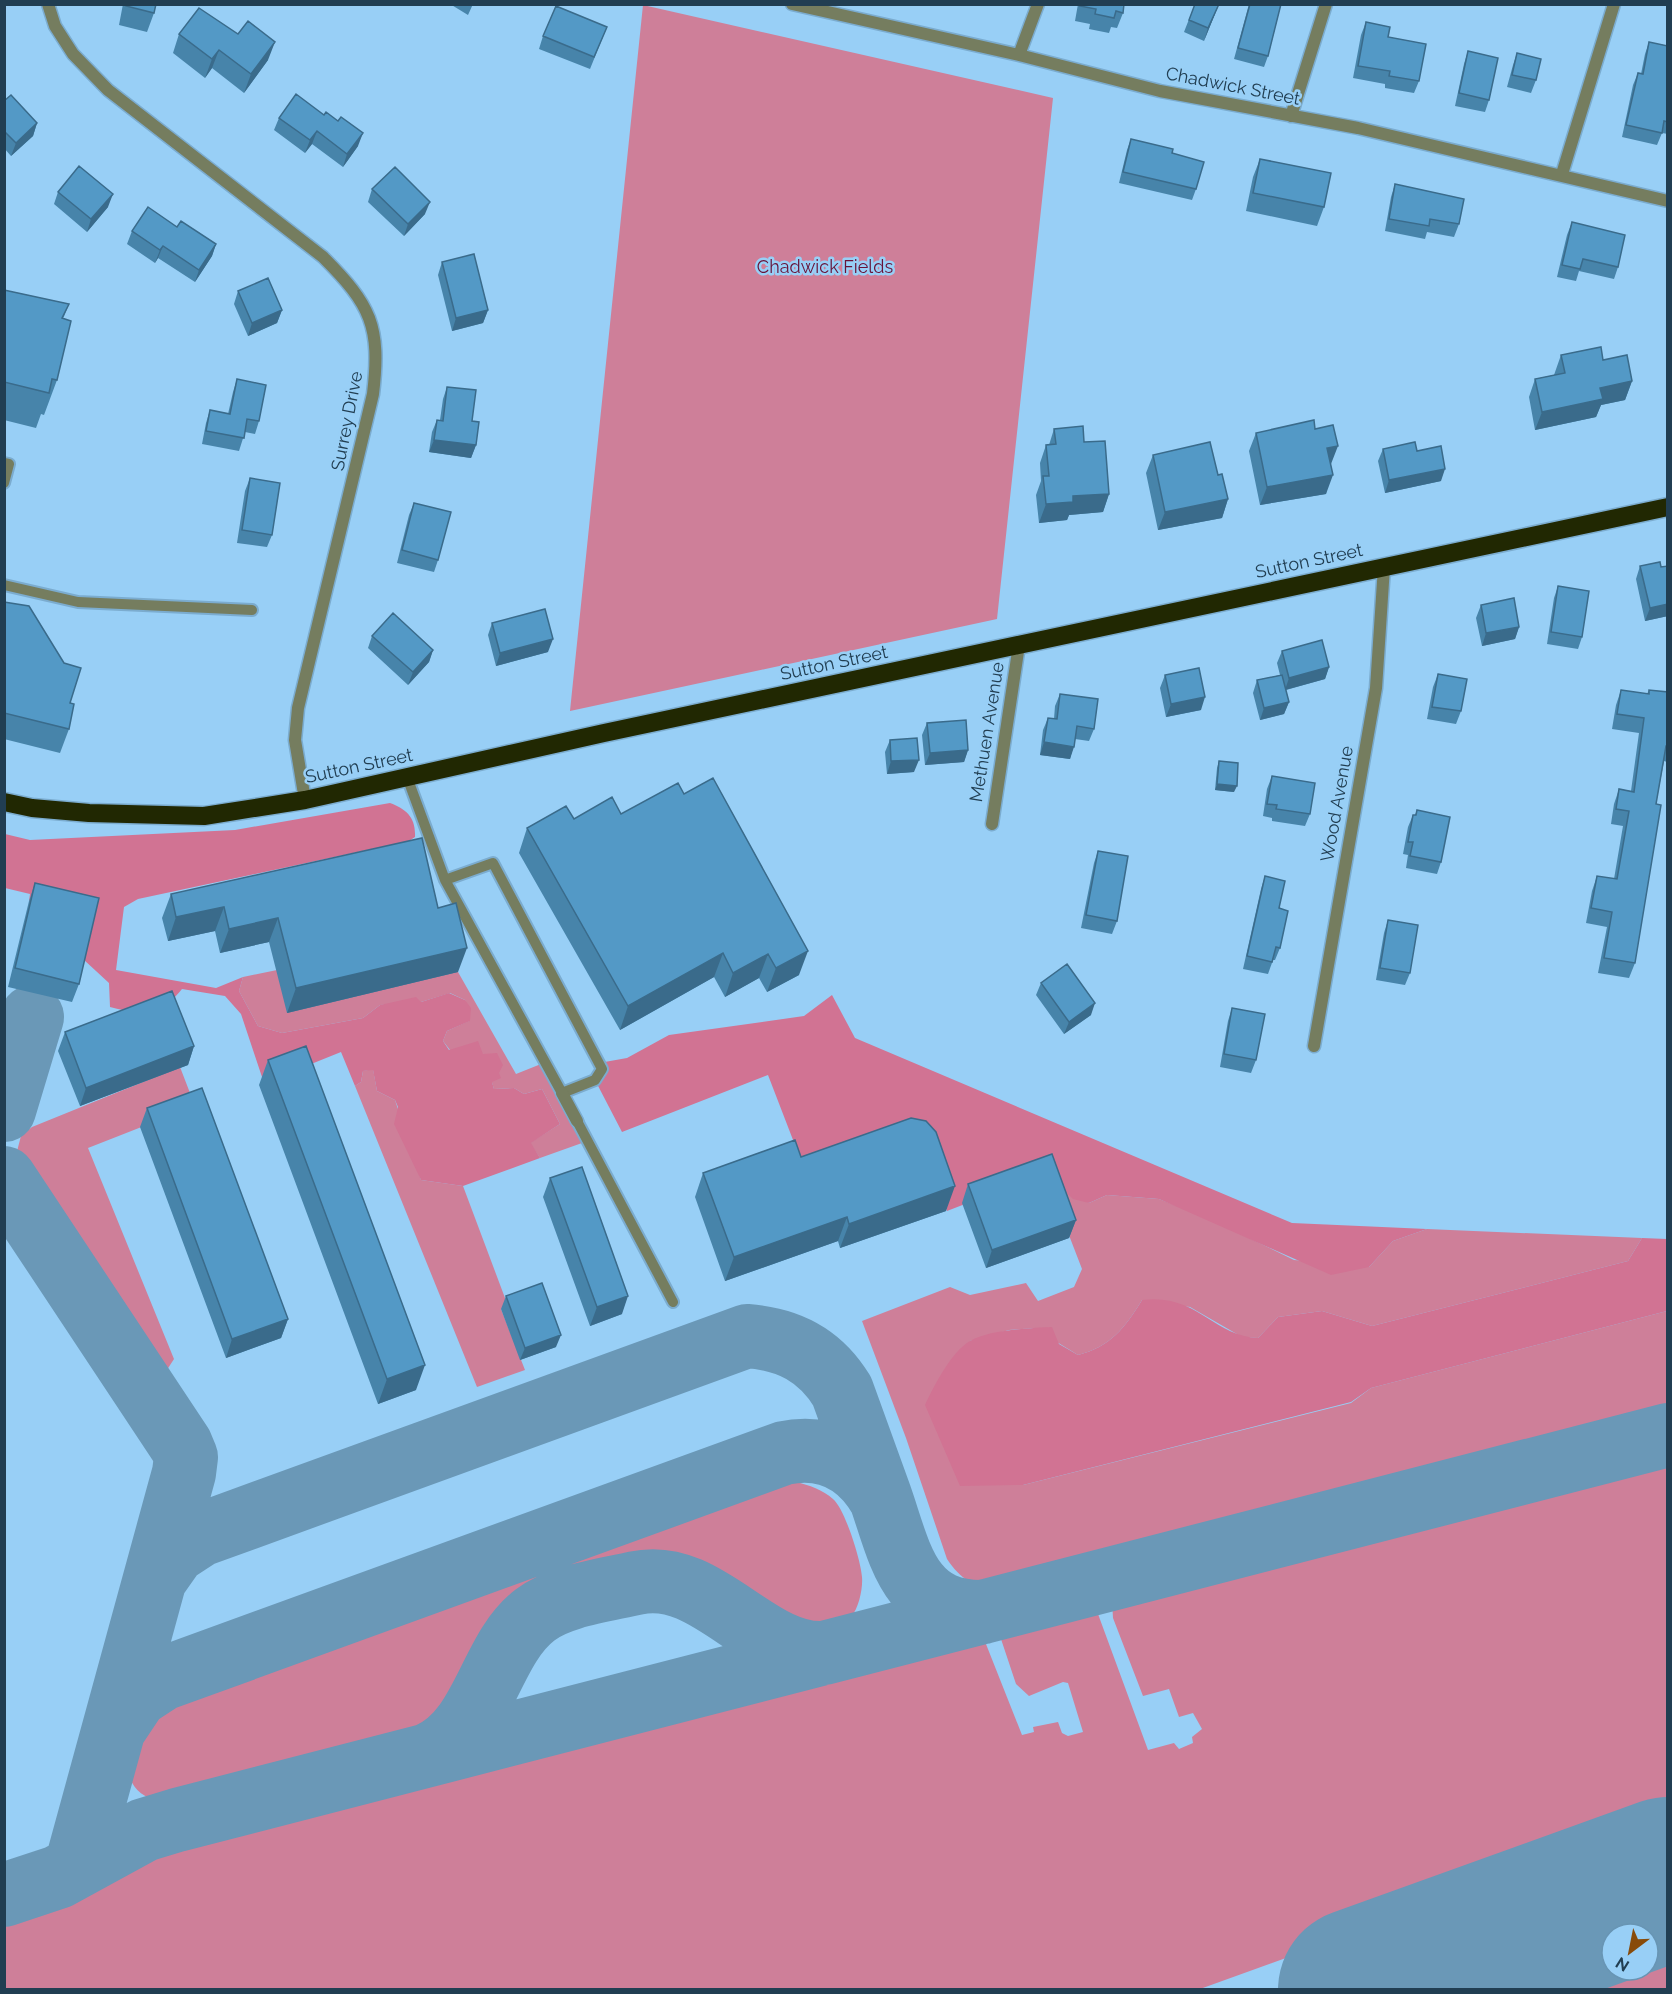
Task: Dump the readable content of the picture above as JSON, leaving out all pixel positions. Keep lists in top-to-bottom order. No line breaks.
{"streets":{"highway":["Sutton Street"],"street":["Chadwick Street","Surrey Drive","Methuen Avenue","Wood Avenue"]},"crossings":[["Surrey Drive","Sutton Street"],["Sutton Street","Methuen Avenue"],["Sutton Street","Wood Avenue"]],"parks":["Chadwick Fields"],"north":"bottom left"}
